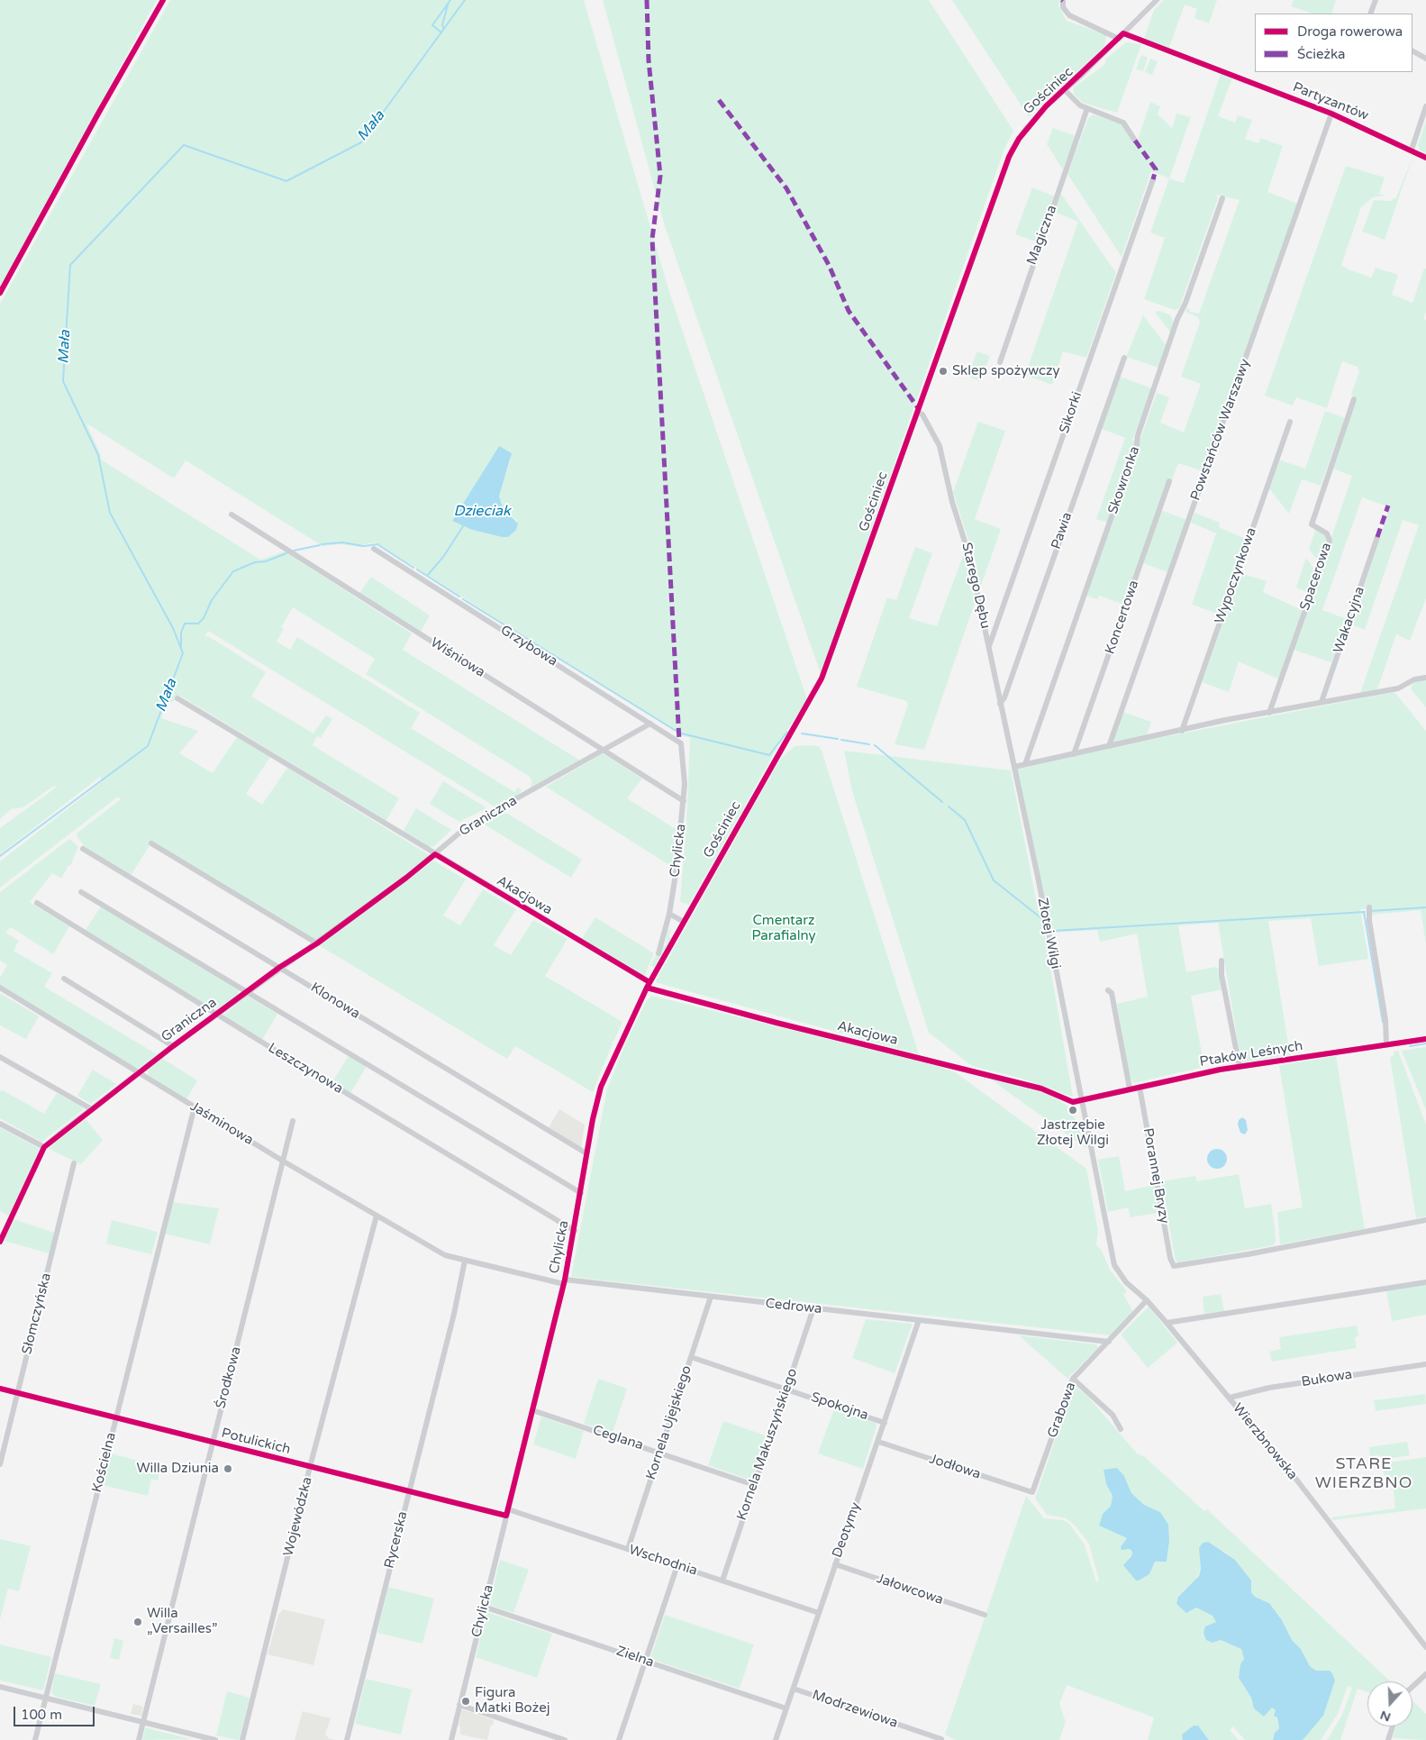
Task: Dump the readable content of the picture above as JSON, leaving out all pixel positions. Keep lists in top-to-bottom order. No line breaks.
{"streets":{"street":["Gościniec","Partyzantów","Magiczna","Sikorki","Powstańców Warszawy","Skowronka","Pawia","Wypoczynkowa","Spacerowa","Starego Dębu","Koncertowa","Wakacyjna","Grzybowa","Wiśniowa","Graniczna","Chylicka","Akacjowa","Złotej Wilgi","Klonowa","Ptaków Leśnych","Leszczynowa","Jaśminowa","Porannej Bryzy","Cedrowa","Słomczyńska","Środkowa","Bukowa","Spokojna","Grabowa","Kornela Ujejskiego","Ceglana","Potulickich","Wierzbnowska","Kornela Makuszyńskiego","Kościelna","Jodłowa","Wojewódzka","Deotymy","Rycerska","Wschodnia","Jałowcowa","Zielna","Modrzewiowa"]},"crossings":[["Gościniec","Partyzantów"],["Gościniec","Starego Dębu"],["Gościniec","Chylicka"],["Gościniec","Akacjowa"],["Partyzantów","Powstańców Warszawy"],["Sikorki","Starego Dębu"],["Pawia","Starego Dębu"],["Starego Dębu","Złotej Wilgi"],["Grzybowa","Graniczna"],["Grzybowa","Chylicka"],["Wiśniowa","Graniczna"],["Wiśniowa","Chylicka"],["Graniczna","Akacjowa"],["Graniczna","Klonowa"],["Graniczna","Leszczynowa"],["Graniczna","Jaśminowa"],["Chylicka","Akacjowa"],["Chylicka","Klonowa"],["Chylicka","Leszczynowa"],["Chylicka","Cedrowa"],["Chylicka","Ceglana"],["Chylicka","Potulickich"],["Chylicka","Wschodnia"],["Chylicka","Zielna"],["Akacjowa","Złotej Wilgi"],["Akacjowa","Ptaków Leśnych"],["Akacjowa","Wierzbnowska"],["Złotej Wilgi","Ptaków Leśnych"],["Złotej Wilgi","Wierzbnowska"],["Ptaków Leśnych","Porannej Bryzy"],["Ptaków Leśnych","Wierzbnowska"],["Jaśminowa","Cedrowa"],["Jaśminowa","Środkowa"],["Jaśminowa","Kościelna"],["Jaśminowa","Wojewódzka"],["Cedrowa","Grabowa"],["Cedrowa","Kornela Ujejskiego"],["Cedrowa","Kornela Makuszyńskiego"],["Cedrowa","Deotymy"],["Cedrowa","Rycerska"],["Słomczyńska","Potulickich"],["Środkowa","Potulickich"],["Bukowa","Wierzbnowska"],["Spokojna","Kornela Ujejskiego"],["Spokojna","Kornela Makuszyńskiego"],["Spokojna","Deotymy"],["Grabowa","Wierzbnowska"],["Grabowa","Jodłowa"],["Kornela Ujejskiego","Ceglana"],["Kornela Ujejskiego","Wschodnia"],["Ceglana","Kornela Makuszyńskiego"],["Potulickich","Kościelna"],["Potulickich","Wojewódzka"],["Potulickich","Rycerska"],["Potulickich","Wschodnia"],["Kornela Makuszyńskiego","Wschodnia"],["Jodłowa","Deotymy"],["Deotymy","Wschodnia"],["Deotymy","Jałowcowa"],["Deotymy","Zielna"],["Deotymy","Modrzewiowa"]],"districts":["STARE WIERZBNO"],"water":["Mała","Dzieciak"],"parks":["Cmentarz Parafialny"],"places":["Sklep spożywczy","Jastrzębie Złotej Wilgi","Willa Dziunia","Willa „Versailles”","Figura Matki Bożej"],"legend":["Droga rowerowa","Ścieżka"],"scale_bar":"100 m","north":"bottom"}
